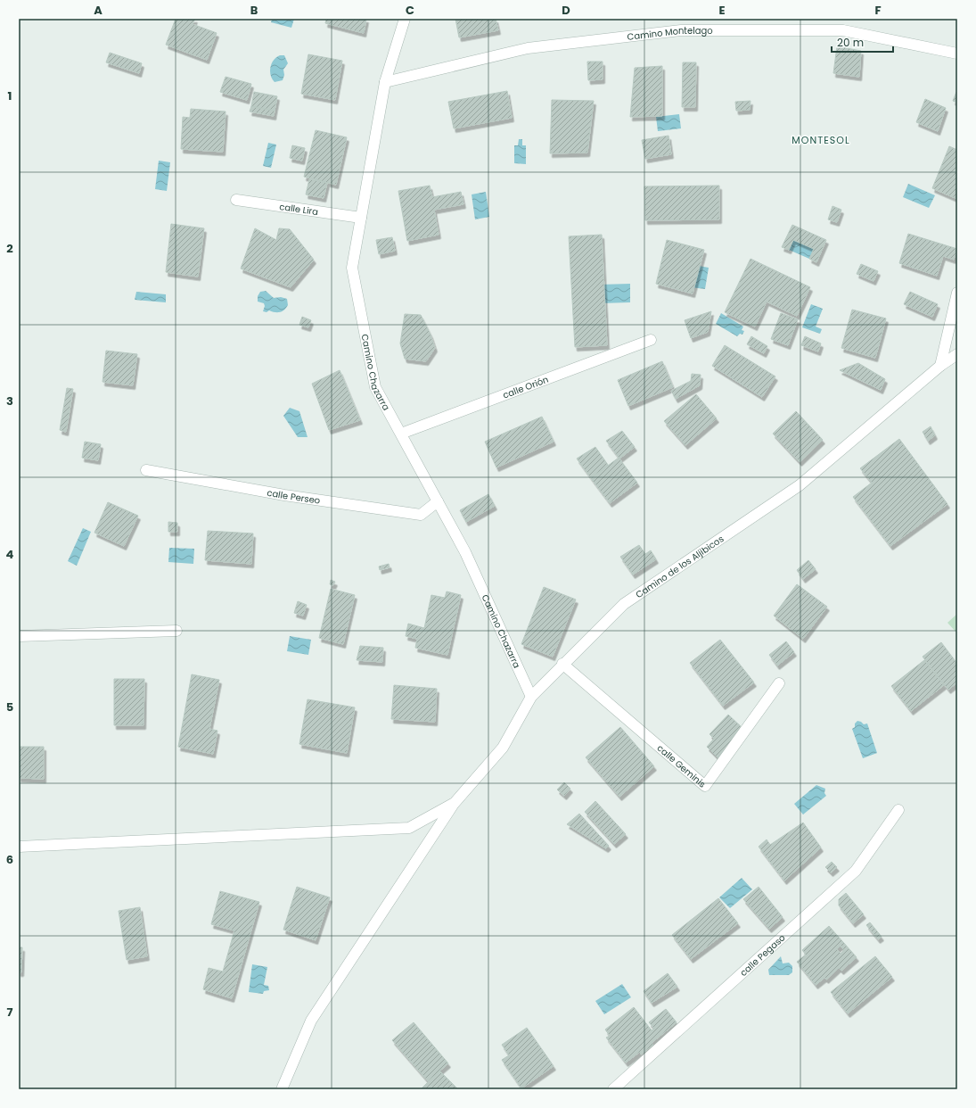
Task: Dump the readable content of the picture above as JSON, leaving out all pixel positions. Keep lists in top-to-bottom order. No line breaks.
{"streets":{"street":["Camino Montelago","calle Lira","Camino Chazarra","calle Orión","calle Perseo","Camino de los Aljibicos","calle Geminis","calle Pegaso"]},"crossings":[["Camino Montelago","Camino Chazarra"],["calle Lira","Camino Chazarra"],["Camino Chazarra","calle Orión"],["Camino Chazarra","calle Perseo"],["Camino Chazarra","Camino de los Aljibicos"],["Camino de los Aljibicos","calle Geminis"]],"districts":["MONTESOL"],"scale_bar":"20 m","grid":{"columns":["A","B","C","D","E","F"],"rows":["1","2","3","4","5","6","7"]}}
